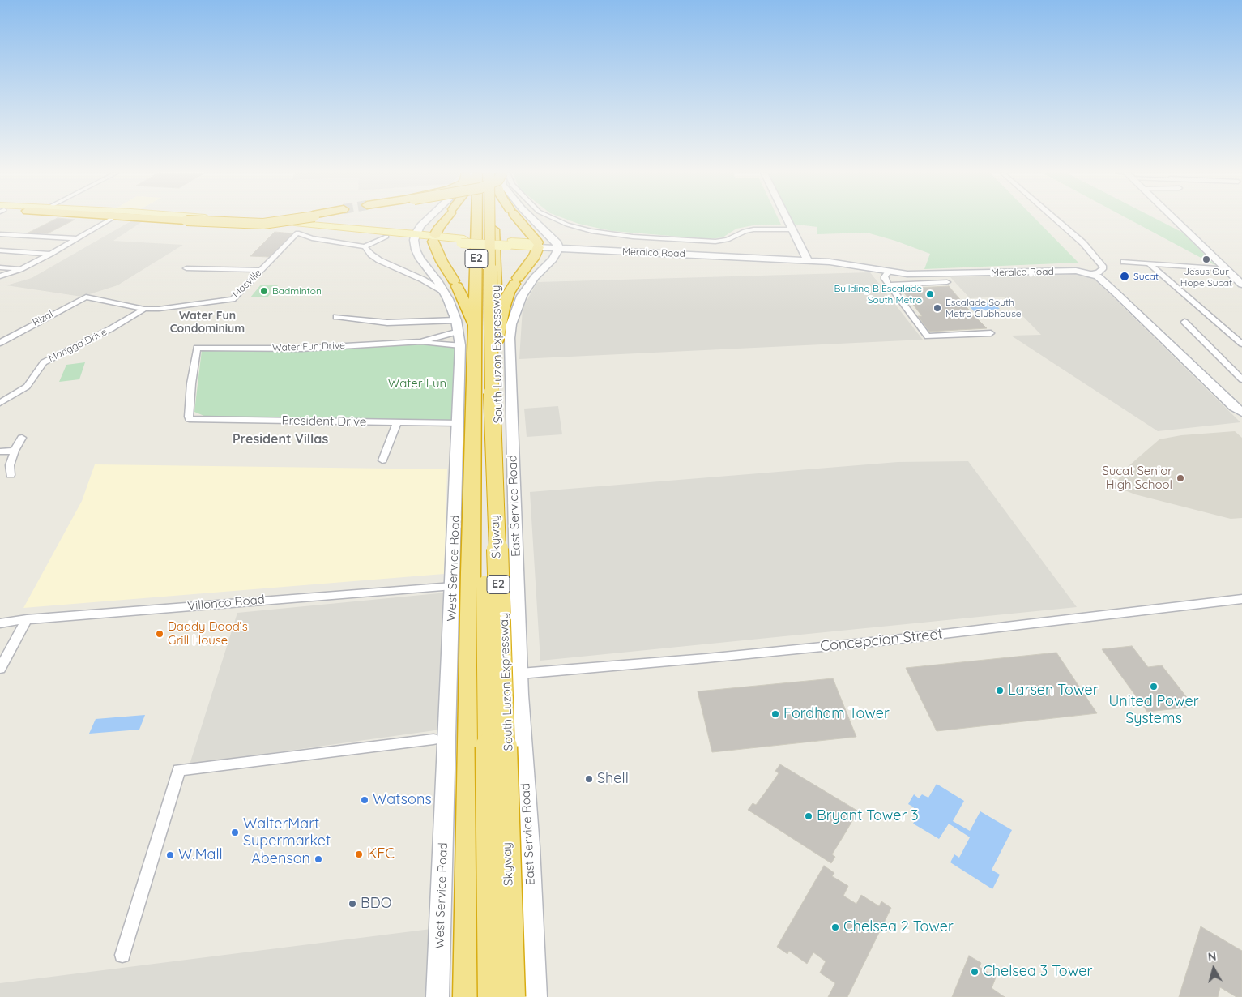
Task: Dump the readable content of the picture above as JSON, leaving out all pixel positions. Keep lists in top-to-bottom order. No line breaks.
{"streets":{"highway":["E2","South Luzon Expressway","Skyway"],"main road":["Meralco Road","East Service Road","West Service Road"],"street":["Masville","Rizal","Mangga Drive","Water Fun Drive","President Drive","Villonco Road","Concepcion Street"]},"crossings":[["Meralco Road","East Service Road"],["Masville","Rizal"],["Masville","Mangga Drive"],["Water Fun Drive","South Luzon Expressway"],["Water Fun Drive","President Drive"],["Water Fun Drive","West Service Road"],["South Luzon Expressway","West Service Road"],["President Drive","West Service Road"],["East Service Road","Concepcion Street"],["West Service Road","Villonco Road"]],"districts":["Water Fun Condominium","President Villas"],"parks":["Water Fun"],"places":["Jesus Our Hope Sucat","Sucat","Badminton","Building B Escalade South Metro","Escalade South Metro Clubhouse","Sucat Senior High School","Daddy Dood’s Grill House","United Power Systems","Larsen Tower","Fordham Tower","Shell","Watsons","Bryant Tower 3","WalterMart Supermarket","KFC","W.Mall","Abenson","BDO","Chelsea 2 Tower","Chelsea 3 Tower"],"north":"top"}
